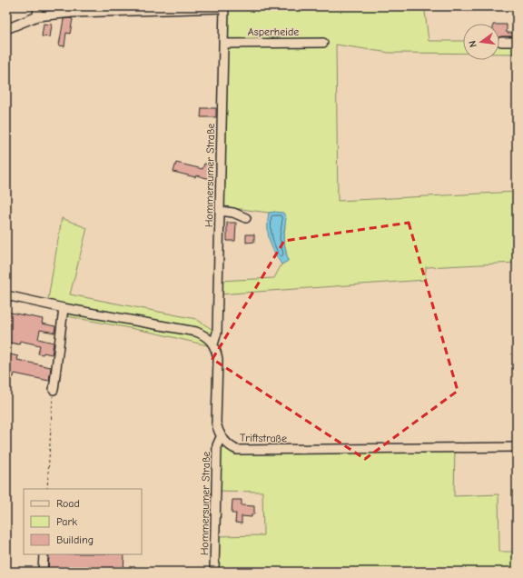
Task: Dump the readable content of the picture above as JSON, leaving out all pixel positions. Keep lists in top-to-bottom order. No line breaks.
{"streets":{"street":["Asperheide","Hommersumer Straße","Triftstraße"]},"crossings":[["Asperheide","Hommersumer Straße"],["Hommersumer Straße","Triftstraße"]],"legend":["Road","Park","Building"],"north":"left"}
